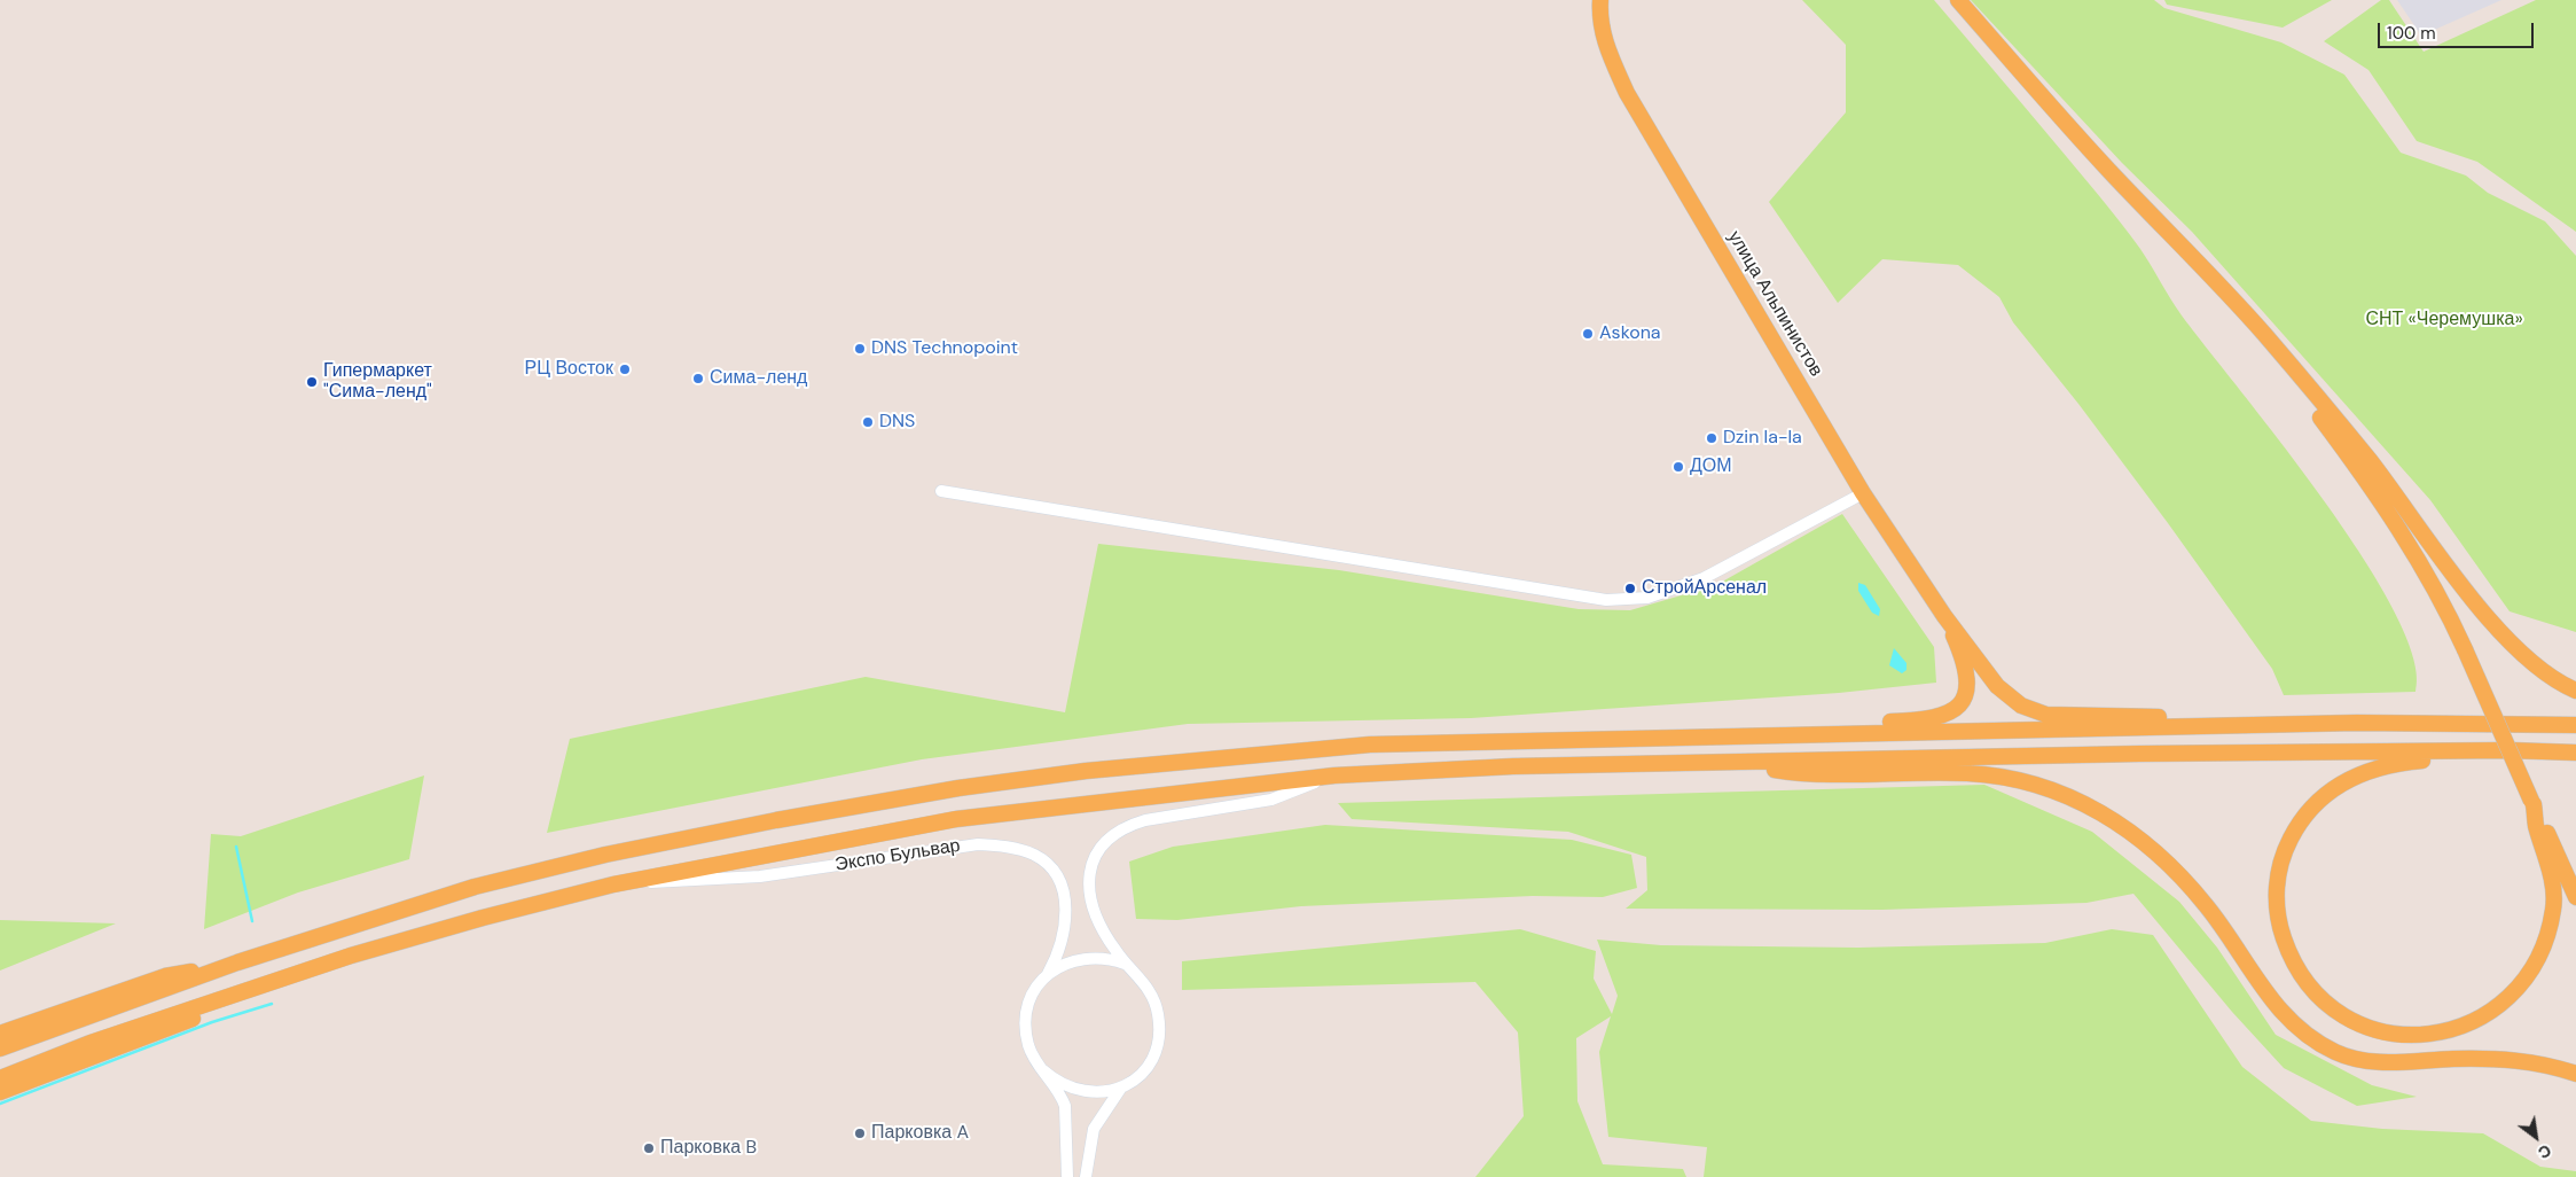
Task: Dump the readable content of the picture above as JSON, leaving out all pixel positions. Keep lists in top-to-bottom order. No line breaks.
{"streets":{"main road":["улица Альпинистов"],"street":["Экспо Бульвар"]},"parks":["СНТ «Черемушка»"],"places":["Askona","DNS Technopoint","РЦ Восток","Сима-ленд","Гипермаркет \"Сима-ленд\"","DNS","Dzin la-la","ДОМ","СтройАрсенал","Парковка A","Парковка B"],"scale_bar":"100 m","north":"bottom right"}
